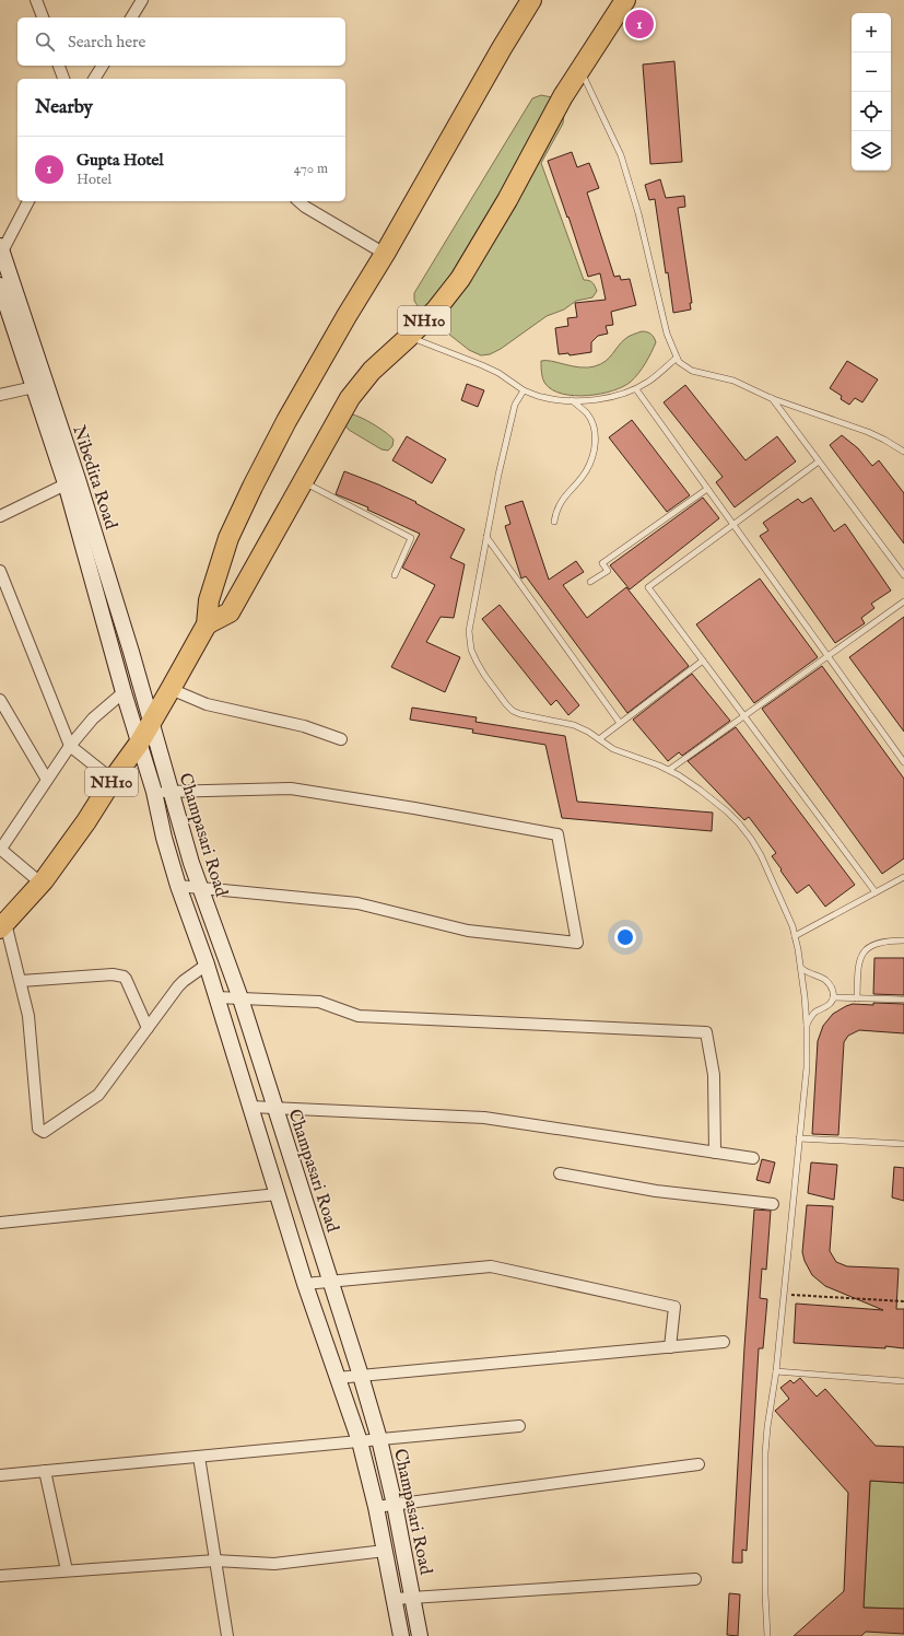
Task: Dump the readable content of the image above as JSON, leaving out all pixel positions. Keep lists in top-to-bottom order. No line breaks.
{"streets":{"highway":["NH10"],"main road":["Nibedita Road","Champasari Road"]},"crossings":[["NH10","Nibedita Road"],["NH10","Champasari Road"],["Nibedita Road","Champasari Road"]],"page":{"pins":"1","map_buttons":["+","−"],"search":"Search here","heading":"Nearby","list":[{"mark":"1","name":"Gupta Hotel","note":"Hotel","value":"470 m"}]}}
